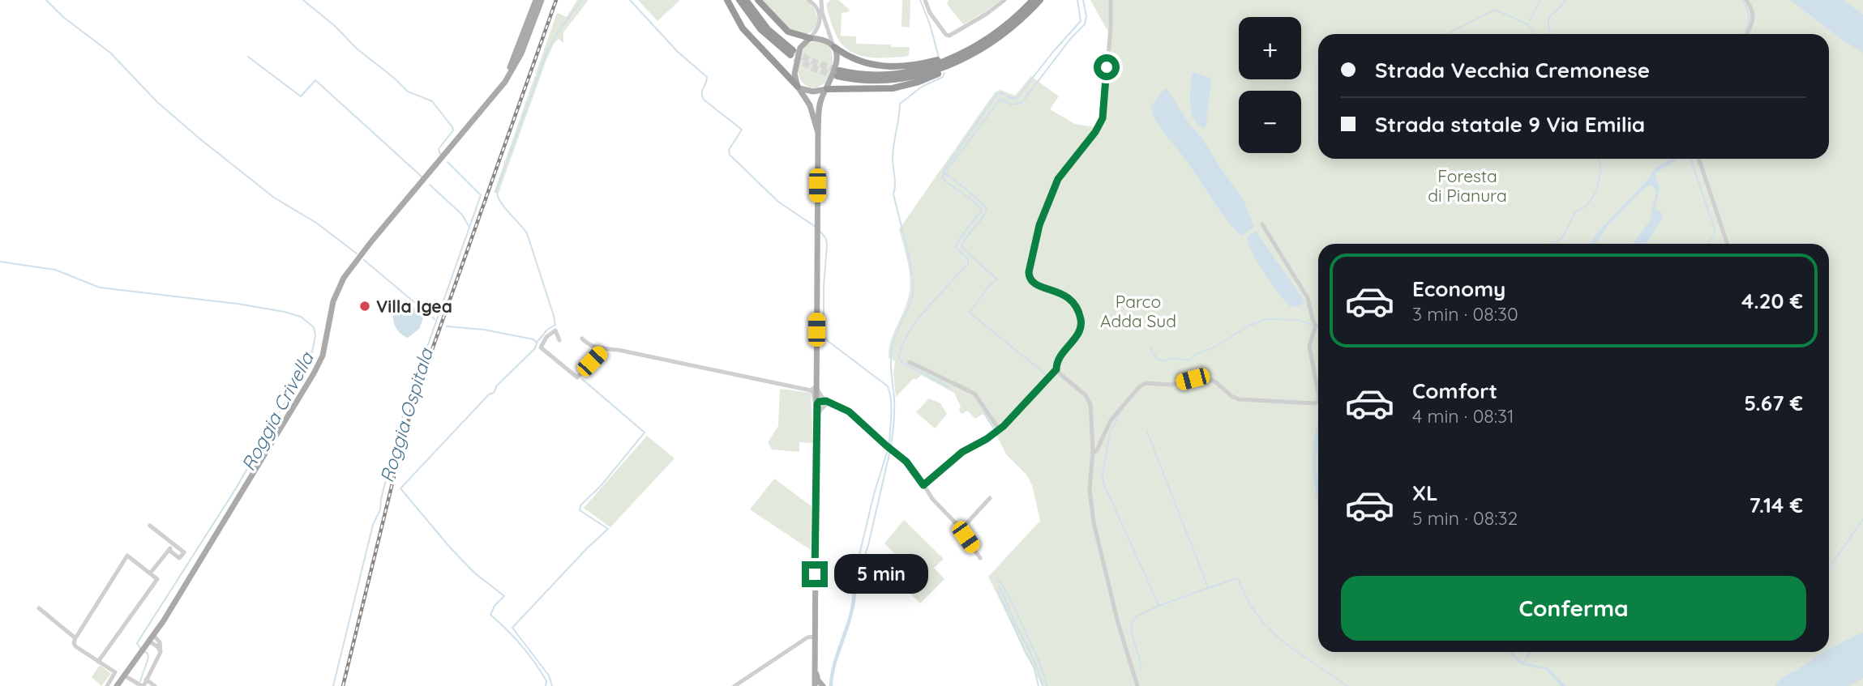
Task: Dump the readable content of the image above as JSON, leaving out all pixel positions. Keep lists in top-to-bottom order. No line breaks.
{"water":["Roggia Crivella","Roggia Ospitala"],"parks":["Foresta di Pianura","Parco Adda Sud"],"places":["Villa Igea"],"page":{"map_buttons":["+","−"],"banner":["Strada Vecchia Cremonese","Strada statale 9 Via Emilia"],"list":[{"name":"Economy","note":"3 min · 08:30","value":"4.20 €"},{"name":"Comfort","note":"4 min · 08:31","value":"5.67 €"},{"name":"XL","note":"5 min · 08:32","value":"7.14 €"}],"bubble":"5 min","buttons":"Conferma"}}
